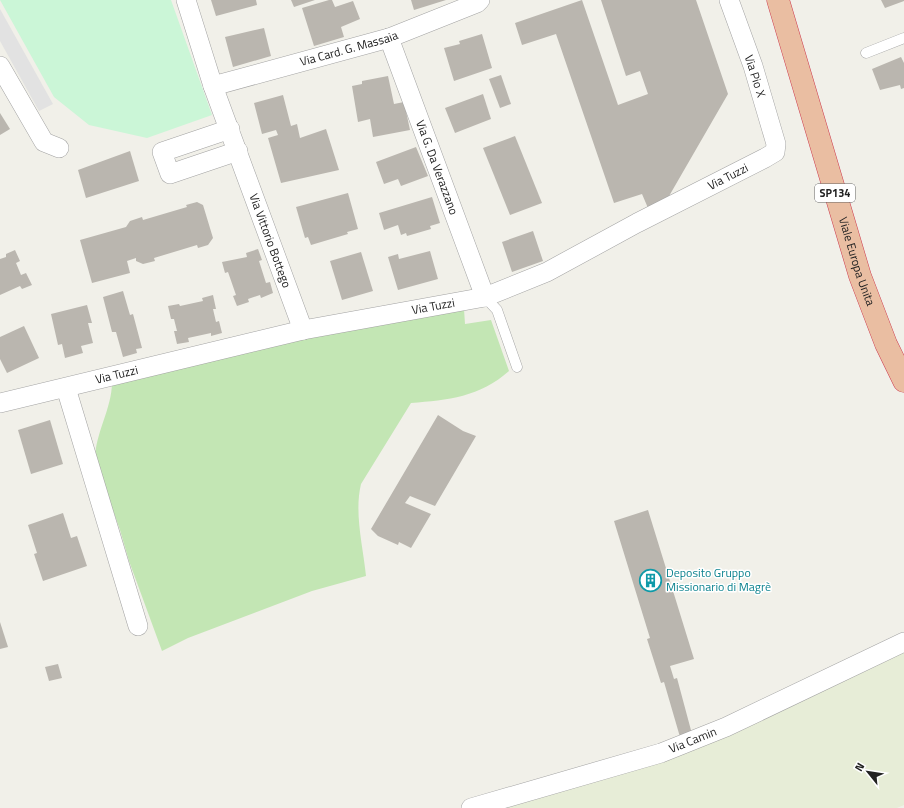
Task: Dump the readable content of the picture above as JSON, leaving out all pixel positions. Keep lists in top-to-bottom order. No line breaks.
{"streets":{"highway":["SP134","Viale Europa Unita"],"street":["Via Card. G. Massaia","Via Pio X","Via G. Da Verazzano","Via Tuzzi","Via Vittorio Bottego","Via Camin"]},"crossings":[["Via Card. G. Massaia","Via G. Da Verazzano"],["Via Card. G. Massaia","Via Vittorio Bottego"],["Via Pio X","Via Tuzzi"],["Via G. Da Verazzano","Via Tuzzi"],["Via Tuzzi","Via Vittorio Bottego"]],"places":{"building":["Deposito Gruppo Missionario di Magrè"]},"north":"top left"}
